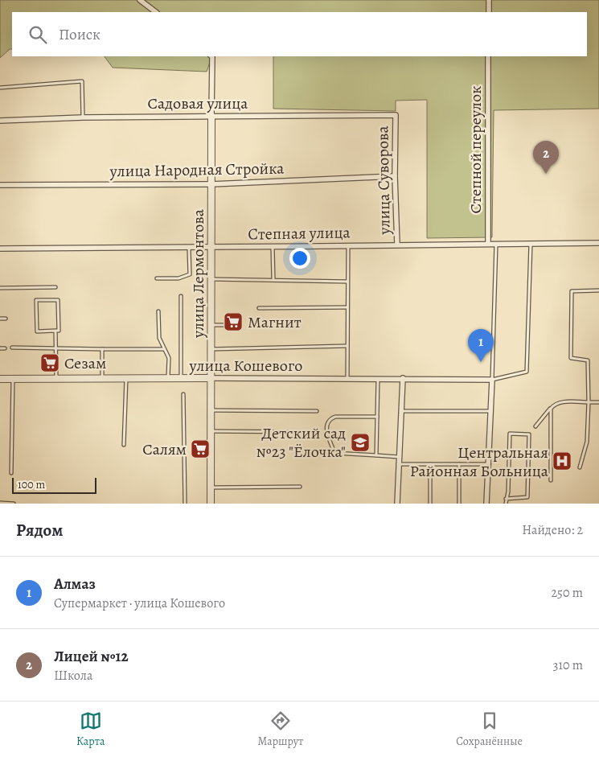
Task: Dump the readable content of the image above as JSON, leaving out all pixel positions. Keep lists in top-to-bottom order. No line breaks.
{"streets":{"street":["Садовая улица","Степной переулок","улица Народная Стройка","улица Суворова","Степная улица","улица Лермонтова","улица Кошевого"]},"crossings":[["Садовая улица","улица Суворова"],["Садовая улица","улица Лермонтова"],["Степной переулок","Степная улица"],["улица Народная Стройка","улица Суворова"],["улица Народная Стройка","улица Лермонтова"],["улица Суворова","Степная улица"],["Степная улица","улица Лермонтова"],["улица Лермонтова","улица Кошевого"]],"places":{"supermarket":["Магнит","Сезам","Салям"],"school or university":["Детский сад №23 \"Ёлочка\""],"hospital":["Центральная Районная Больница"]},"scale_bar":"100 m","page":{"search":"Поиск","pins":["2","1"],"scale":"100 m","heading":["Рядом","Найдено: 2"],"list":[{"mark":"1","name":"Алмаз","note":"Супермаркет · улица Кошевого","value":"250 m"},{"mark":"2","name":"Лицей №12","note":"Школа","value":"310 m"}],"nav":["Карта","Маршрут","Сохранённые"]}}
